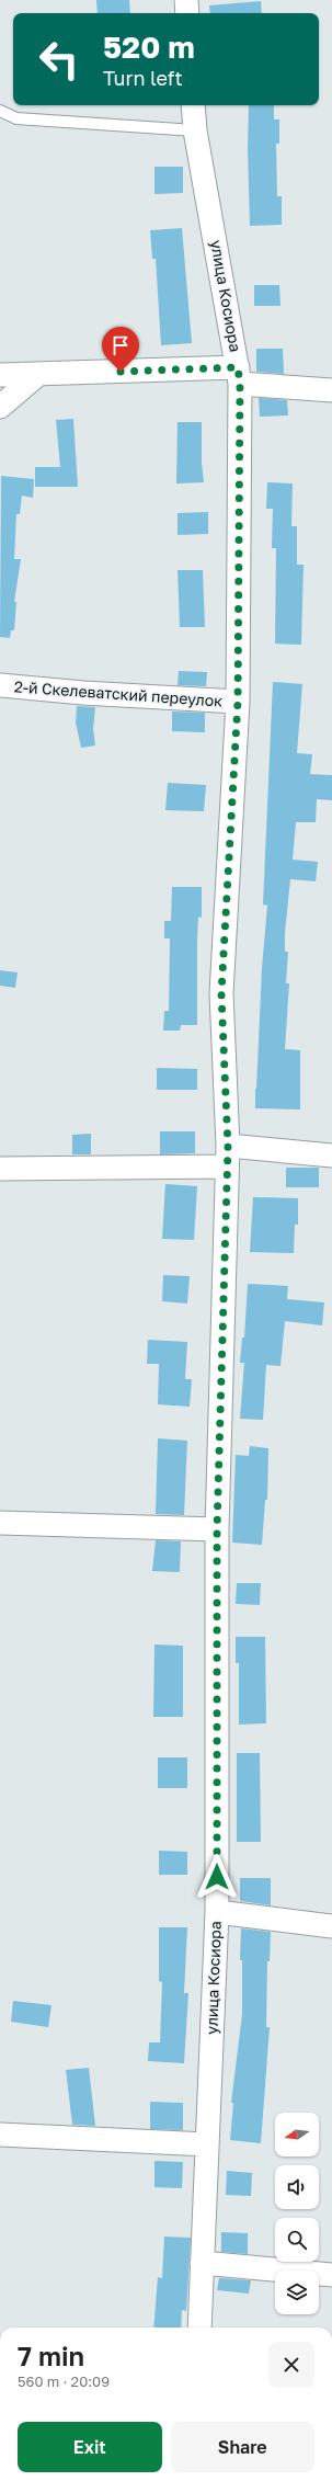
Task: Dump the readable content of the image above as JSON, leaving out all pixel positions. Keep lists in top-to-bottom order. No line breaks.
{"streets":{"street":["улица Косиора","2-й Скелеватский переулок"]},"crossings":[["улица Косиора","2-й Скелеватский переулок"]],"north":"left","page":{"turn":["520 m","Turn left"],"heading":["7 min","560 m · 20:09"],"buttons":["Exit","Share"]}}
